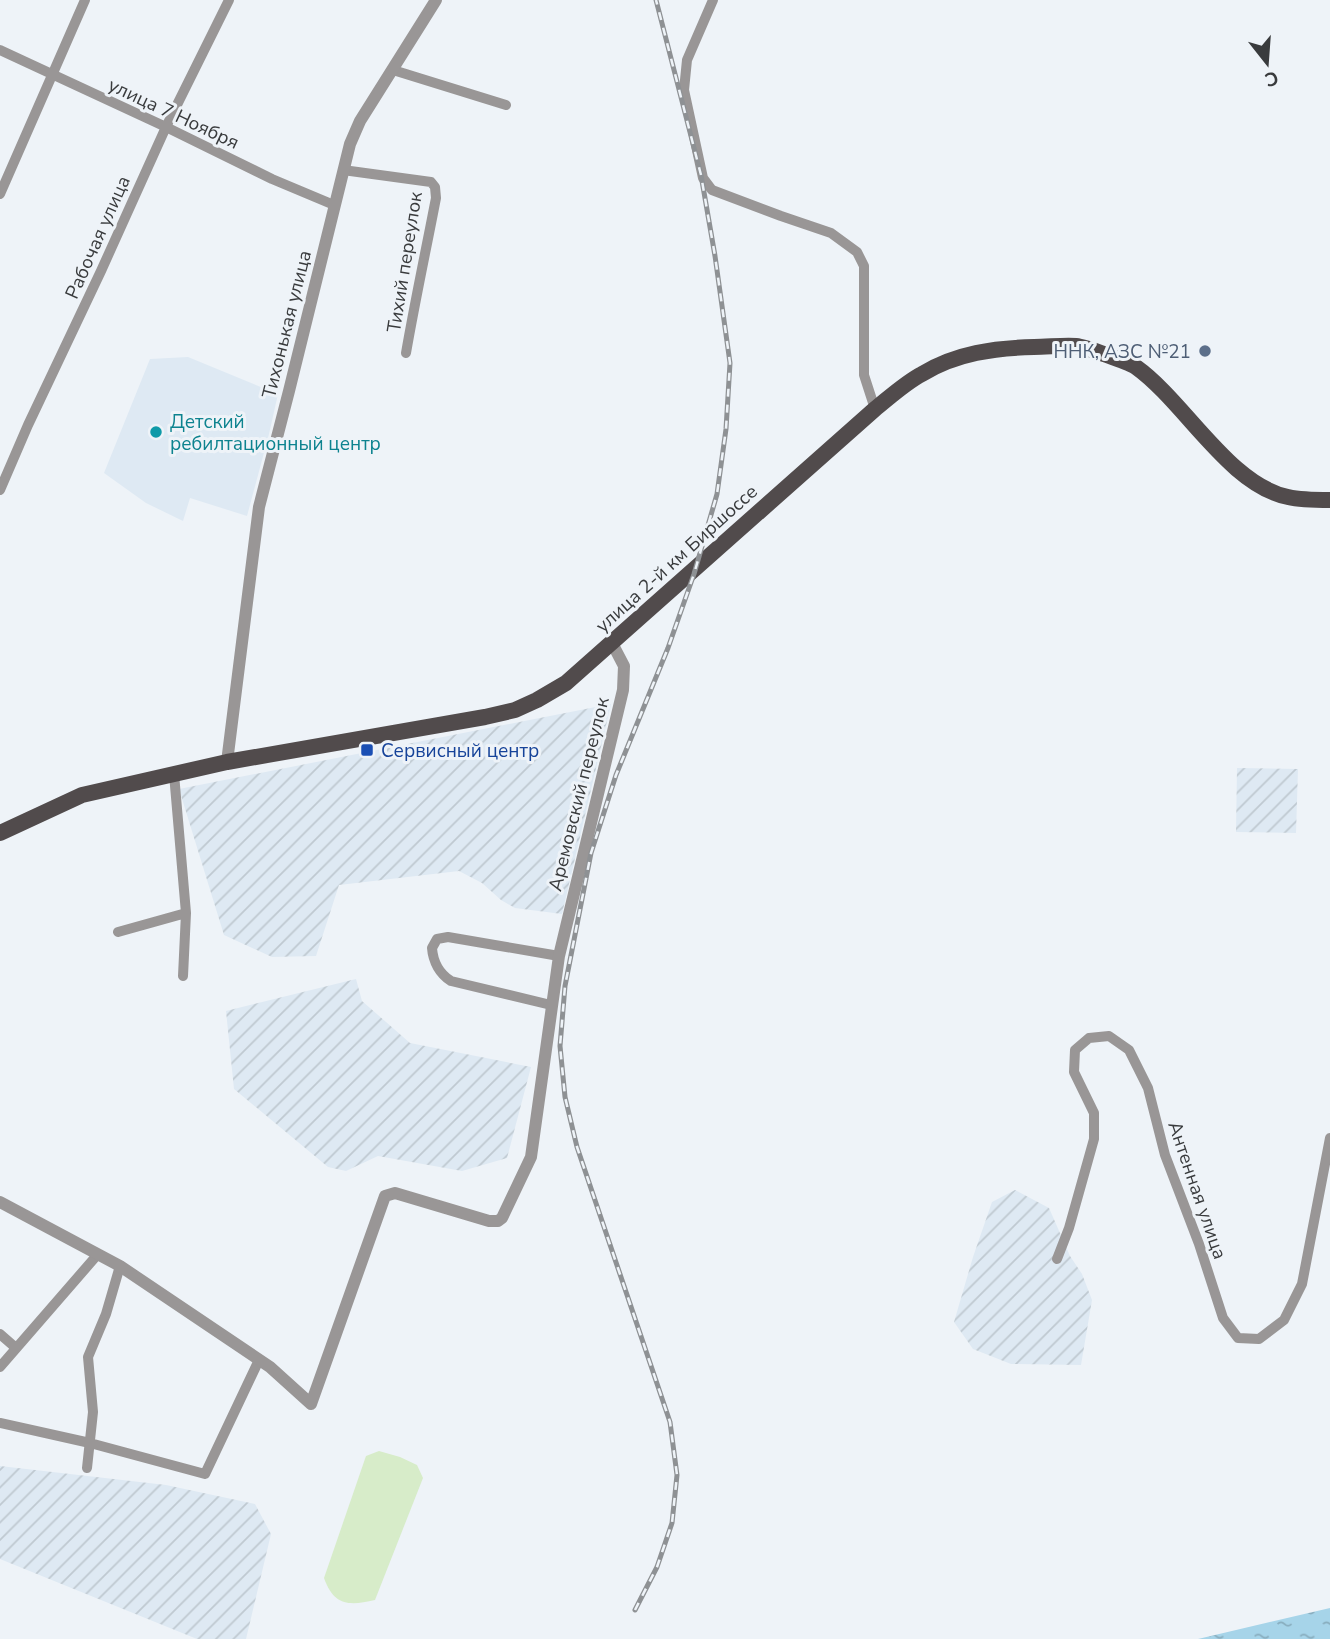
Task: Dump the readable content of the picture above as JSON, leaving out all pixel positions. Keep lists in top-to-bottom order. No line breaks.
{"streets":{"main road":["улица 2-й км Биршоссе"],"street":["улица 7 Ноября","Рабочая улица","Тихий переулок","Тихонькая улица","Аремовский переулок","Антенная улица"]},"crossings":[["улица 7 Ноября","Рабочая улица"],["улица 7 Ноября","Тихонькая улица"],["Тихий переулок","Тихонькая улица"],["Тихонькая улица","улица 2-й км Биршоссе"],["улица 2-й км Биршоссе","Аремовский переулок"]],"places":{"other":["ННК, АЗС №21","Детский ребилтационный центр"],"transit":["Сервисный центр"]},"north":"bottom"}
